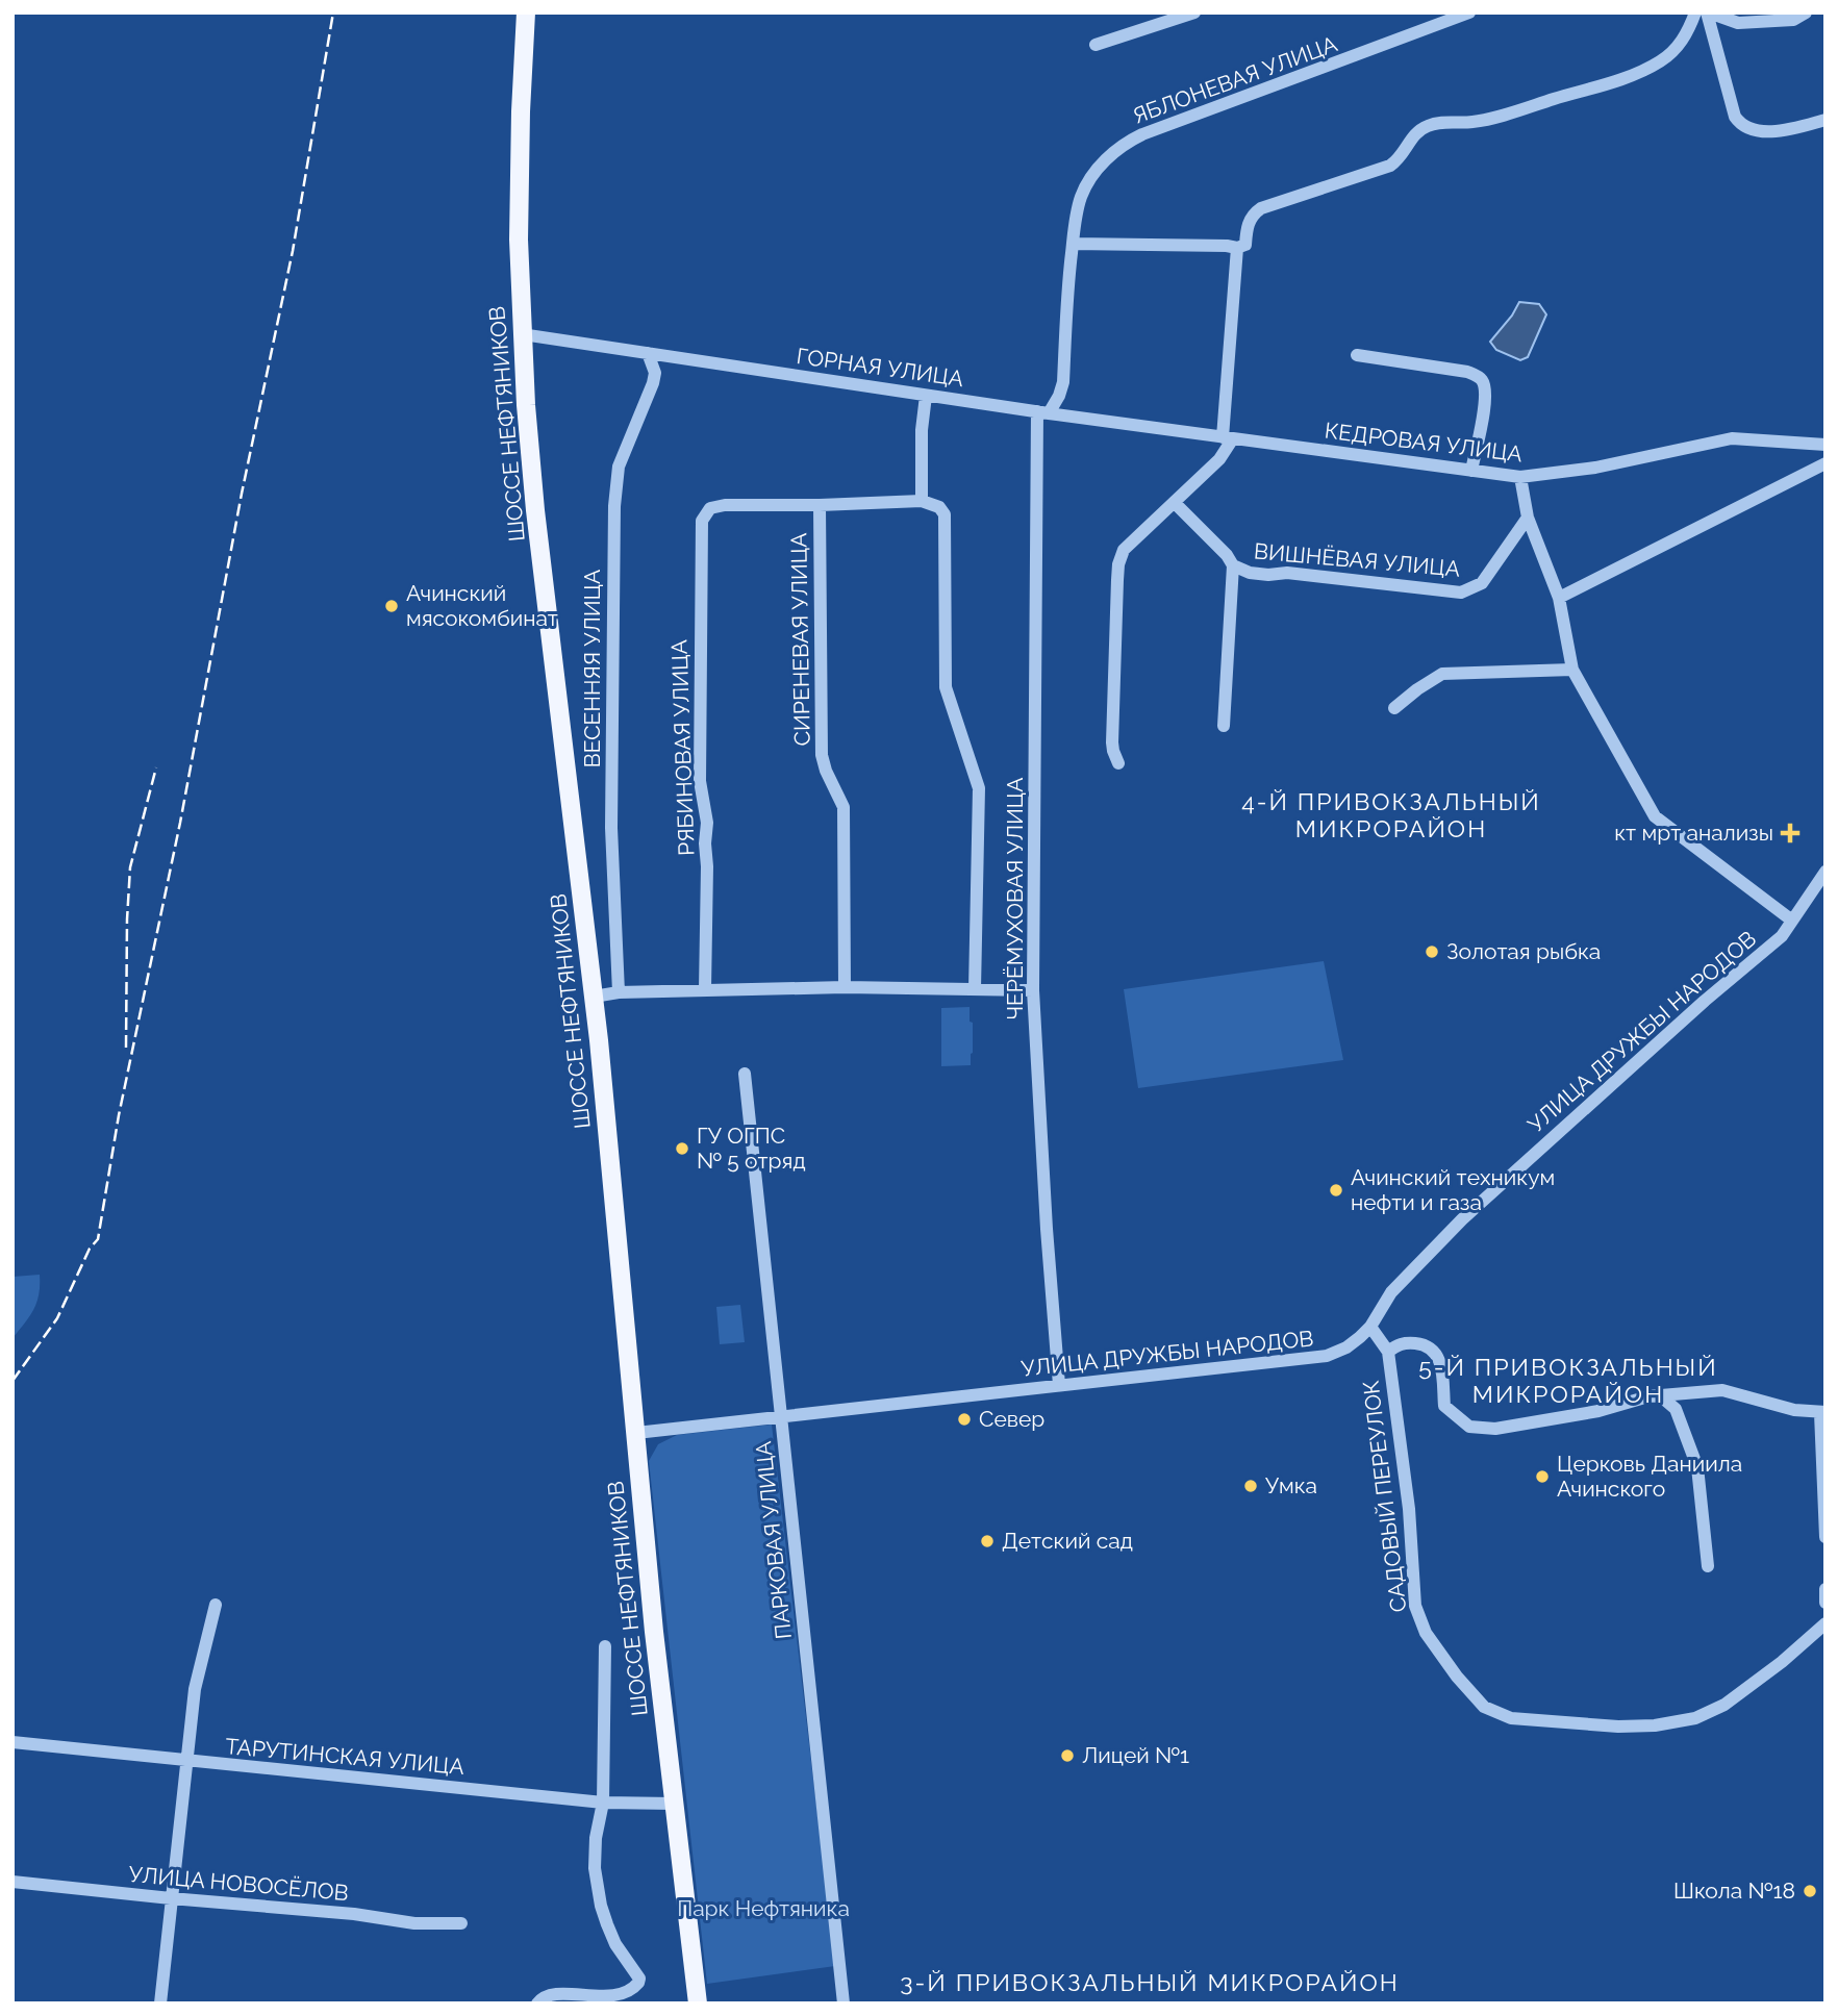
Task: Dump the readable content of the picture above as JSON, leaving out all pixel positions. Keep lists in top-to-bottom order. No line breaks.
{"streets":{"main road":["ШОССЕ НЕФТЯНИКОВ"],"street":["ЯБЛОНЕВАЯ УЛИЦА","ГОРНАЯ УЛИЦА","КЕДРОВАЯ УЛИЦА","ВИШНЁВАЯ УЛИЦА","СИРЕНЕВАЯ УЛИЦА","ВЕСЕННЯЯ УЛИЦА","РЯБИНОВАЯ УЛИЦА","ЧЕРЁМУХОВАЯ УЛИЦА","УЛИЦА ДРУЖБЫ НАРОДОВ","САДОВЫЙ ПЕРЕУЛОК","ПАРКОВАЯ УЛИЦА","ТАРУТИНСКАЯ УЛИЦА","УЛИЦА НОВОСЁЛОВ"]},"crossings":[["ЯБЛОНЕВАЯ УЛИЦА","ЧЕРЁМУХОВАЯ УЛИЦА"],["ГОРНАЯ УЛИЦА","ШОССЕ НЕФТЯНИКОВ"],["ГОРНАЯ УЛИЦА","КЕДРОВАЯ УЛИЦА"],["ГОРНАЯ УЛИЦА","ВЕСЕННЯЯ УЛИЦА"],["ГОРНАЯ УЛИЦА","ЧЕРЁМУХОВАЯ УЛИЦА"],["ШОССЕ НЕФТЯНИКОВ","УЛИЦА ДРУЖБЫ НАРОДОВ"],["ШОССЕ НЕФТЯНИКОВ","ТАРУТИНСКАЯ УЛИЦА"],["СИРЕНЕВАЯ УЛИЦА","РЯБИНОВАЯ УЛИЦА"],["ЧЕРЁМУХОВАЯ УЛИЦА","УЛИЦА ДРУЖБЫ НАРОДОВ"],["УЛИЦА ДРУЖБЫ НАРОДОВ","САДОВЫЙ ПЕРЕУЛОК"],["УЛИЦА ДРУЖБЫ НАРОДОВ","ПАРКОВАЯ УЛИЦА"]],"districts":["4-Й ПРИВОКЗАЛЬНЫЙ МИКРОРАЙОН","5-Й ПРИВОКЗАЛЬНЫЙ МИКРОРАЙОН","3-Й ПРИВОКЗАЛЬНЫЙ МИКРОРАЙОН"],"parks":["Парк Нефтяника"],"places":{"other":["Ачинский мясокомбинат","Золотая рыбка","ГУ ОГПС № 5 отряд","Ачинский техникум нефти и газа","Север","Церковь Даниила Ачинского","Умка","Детский сад","Лицей №1","Школа №18"],"health":["кт мрт анализы"]}}
